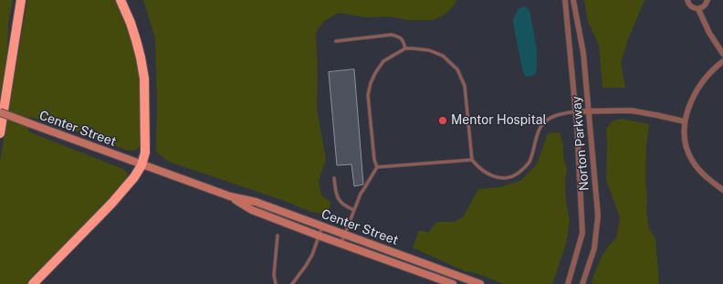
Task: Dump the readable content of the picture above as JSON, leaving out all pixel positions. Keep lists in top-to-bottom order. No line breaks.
{"streets":{"main road":["Center Street"],"street":["Norton Parkway"]},"places":["Mentor Hospital"]}
